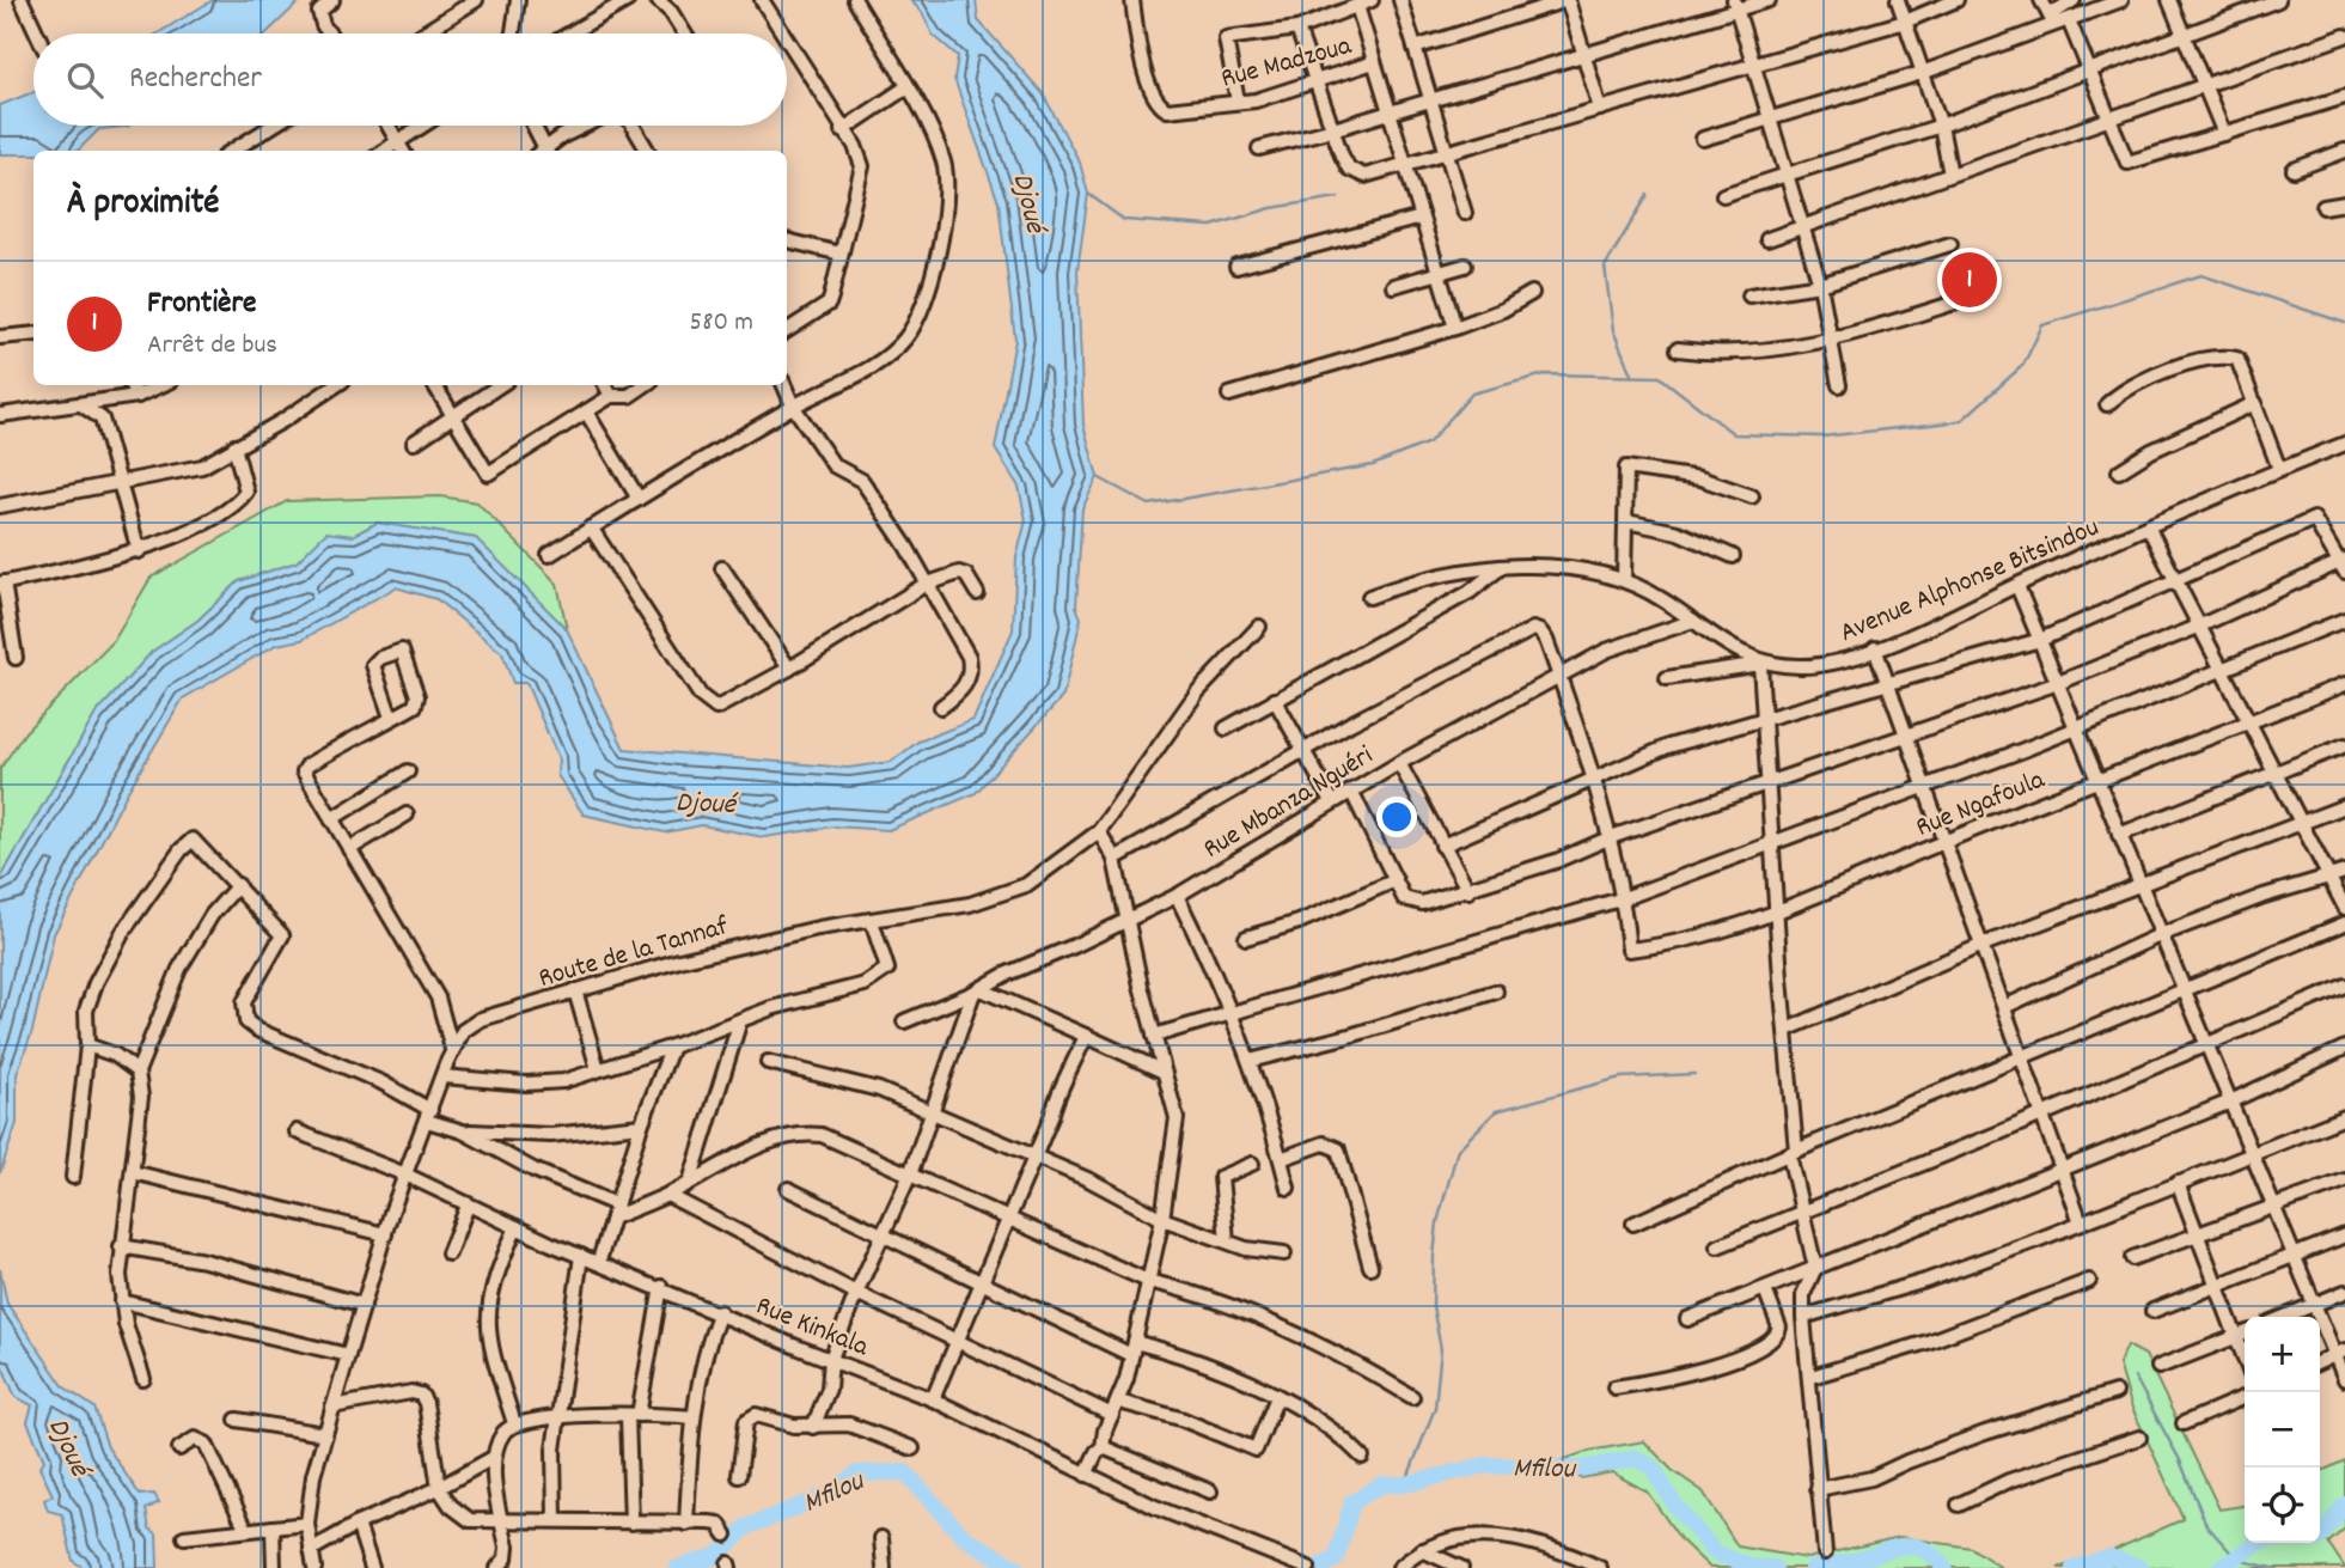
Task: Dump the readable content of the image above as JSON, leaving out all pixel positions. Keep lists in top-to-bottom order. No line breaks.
{"streets":{"street":["Rue Madzoua","Avenue Alphonse Bitsindou","Rue Mbanza Nguéri","Rue Ngafoula","Route de la Tannaf","Rue Kinkala"]},"crossings":[["Route de la Tannaf","Rue Kinkala"]],"water":["Djoué","Mfilou"],"page":{"search":"Rechercher","heading":"À proximité","pins":"1","list":[{"mark":"1","name":"Frontière","note":"Arrêt de bus","value":"580 m"}],"map_buttons":["+","−"]}}
